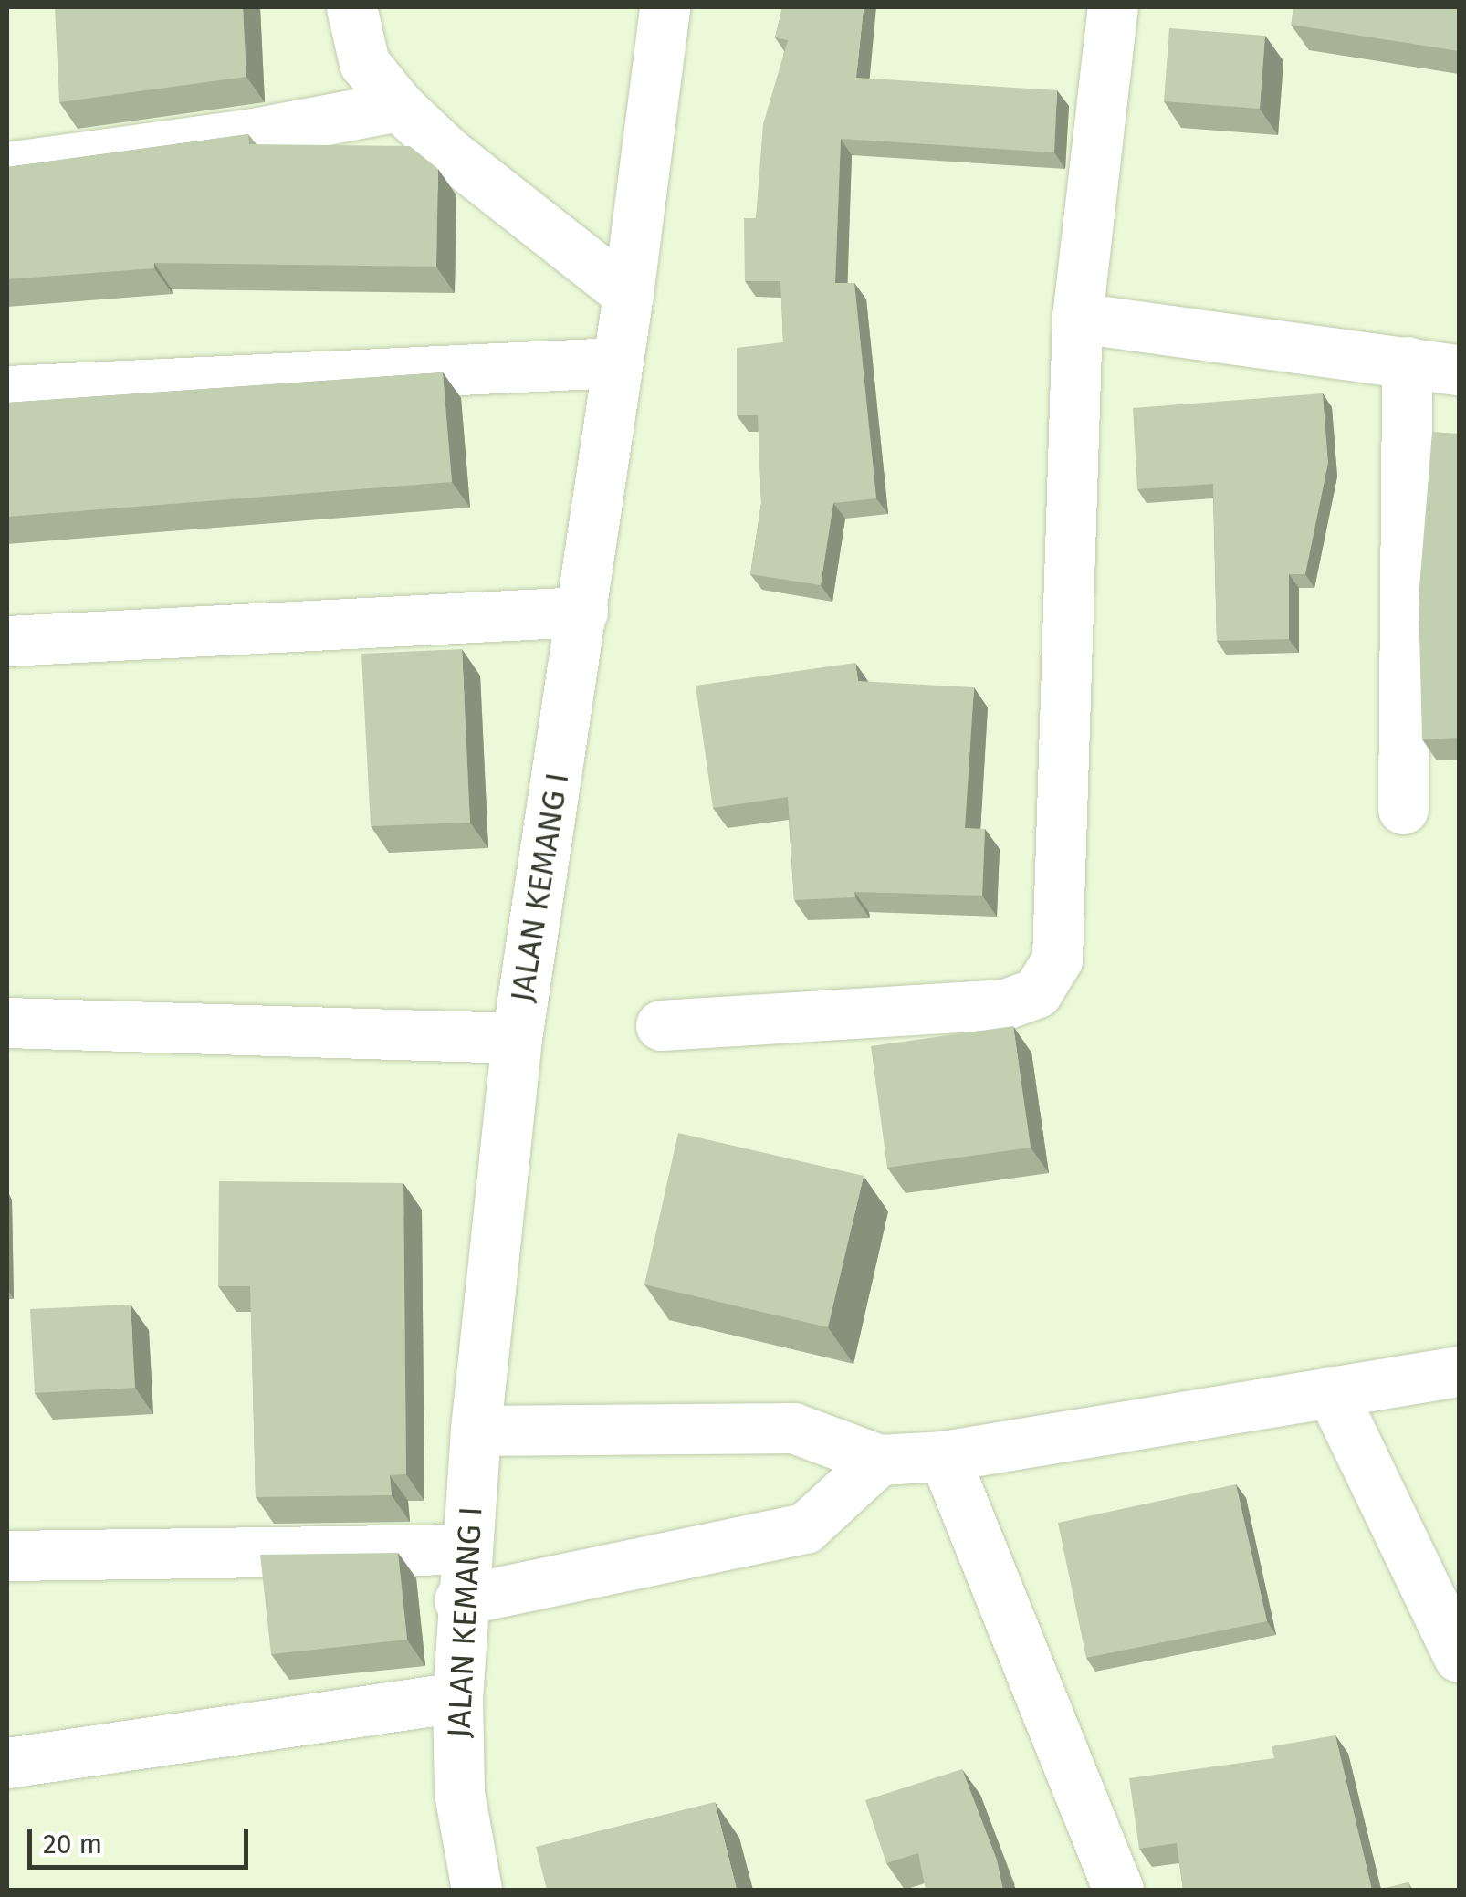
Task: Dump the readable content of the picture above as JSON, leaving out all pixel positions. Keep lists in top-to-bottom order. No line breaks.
{"streets":{"street":["JALAN KEMANG I"]},"scale_bar":"20 m"}
